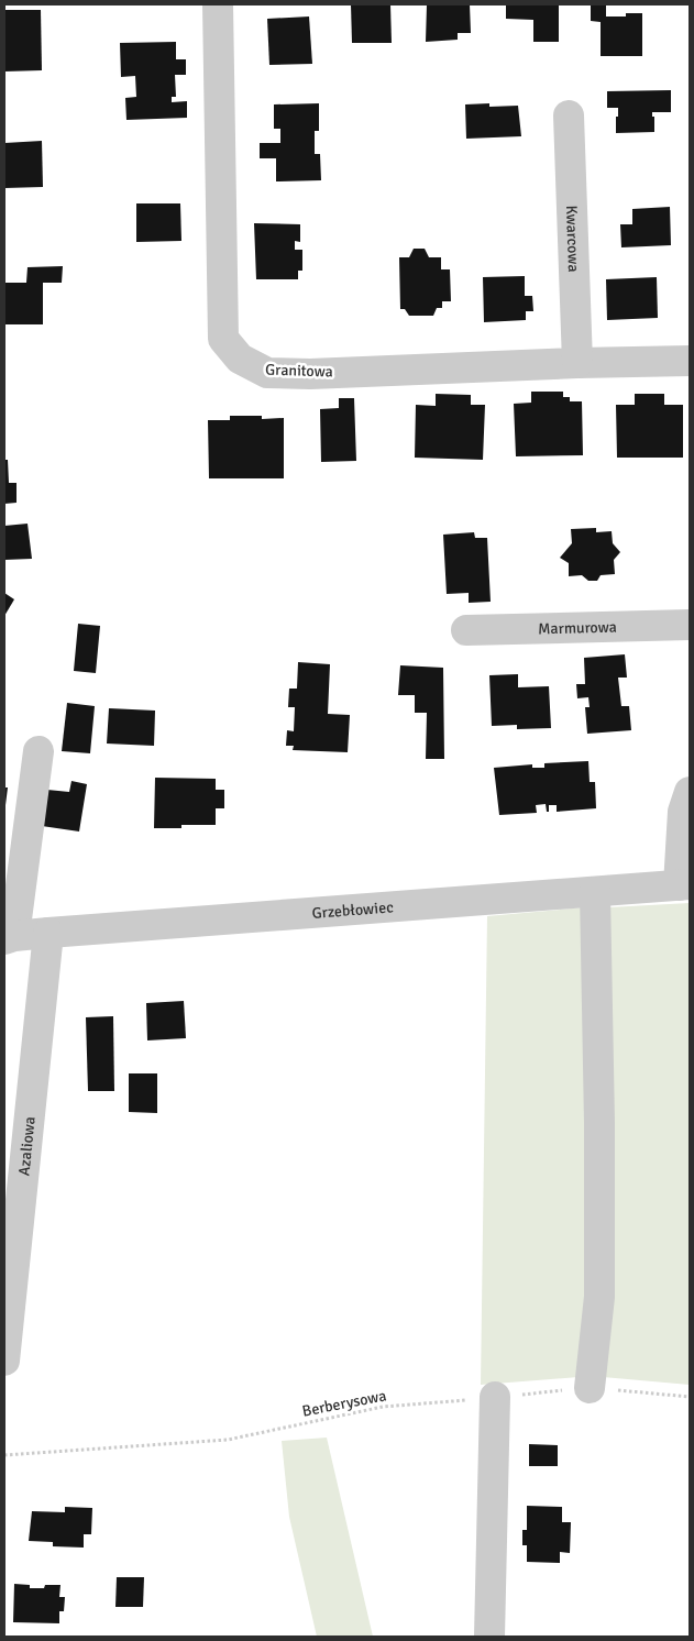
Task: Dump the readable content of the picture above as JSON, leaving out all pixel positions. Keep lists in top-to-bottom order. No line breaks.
{"streets":{"street":["Kwarcowa","Granitowa","Marmurowa","Grzebłowiec","Azaliowa"],"path":["Berberysowa"]},"crossings":[["Kwarcowa","Granitowa"],["Grzebłowiec","Azaliowa"]]}
